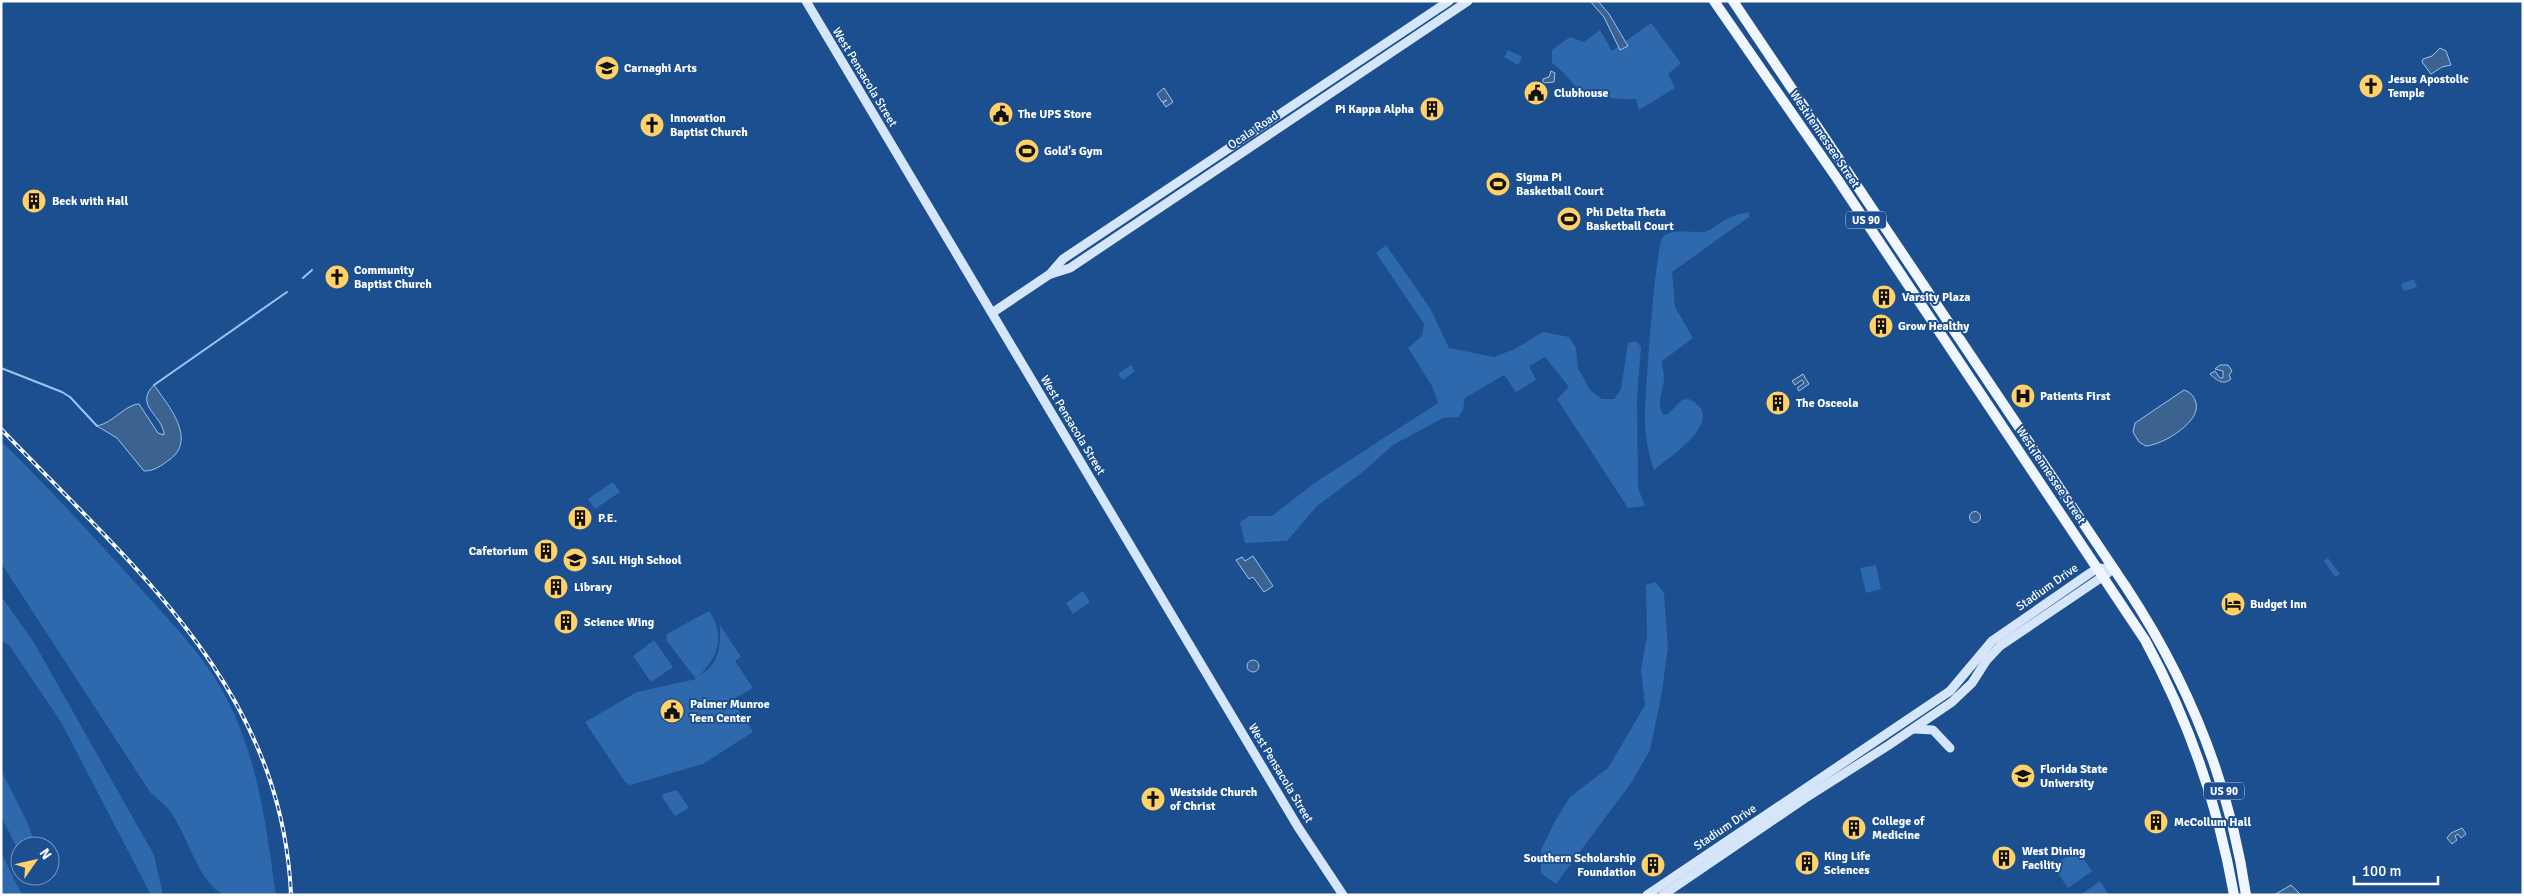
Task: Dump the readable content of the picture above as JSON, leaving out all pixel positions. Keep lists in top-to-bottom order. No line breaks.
{"streets":{"main road":["West Pensacola Street","Ocala Road","West Tennessee Street","US 90","Stadium Drive"]},"crossings":[["West Pensacola Street","Ocala Road"],["West Tennessee Street","Stadium Drive"]],"places":{"school or university":["Carnaghi Arts","SAIL High School","Florida State University"],"church":["Jesus Apostolic Temple","Innovation Baptist Church","Community Baptist Church","Westside Church of Christ"],"public building":["Clubhouse","The UPS Store","Palmer Munroe Teen Center"],"building":["Pi Kappa Alpha","Beck with Hall","Varsity Plaza","Grow Healthy","The Osceola","P.E.","Cafetorium","Library","Science Wing","McCollum Hall","College of Medicine","West Dining Facility","King Life Sciences","Southern Scholarship Foundation"],"sports":["Gold's Gym","Sigma Pi Basketball Court","Phi Delta Theta Basketball Court"],"hospital":["Patients First"],"hotel":["Budget Inn"]},"scale_bar":"100 m","north":"top right"}
